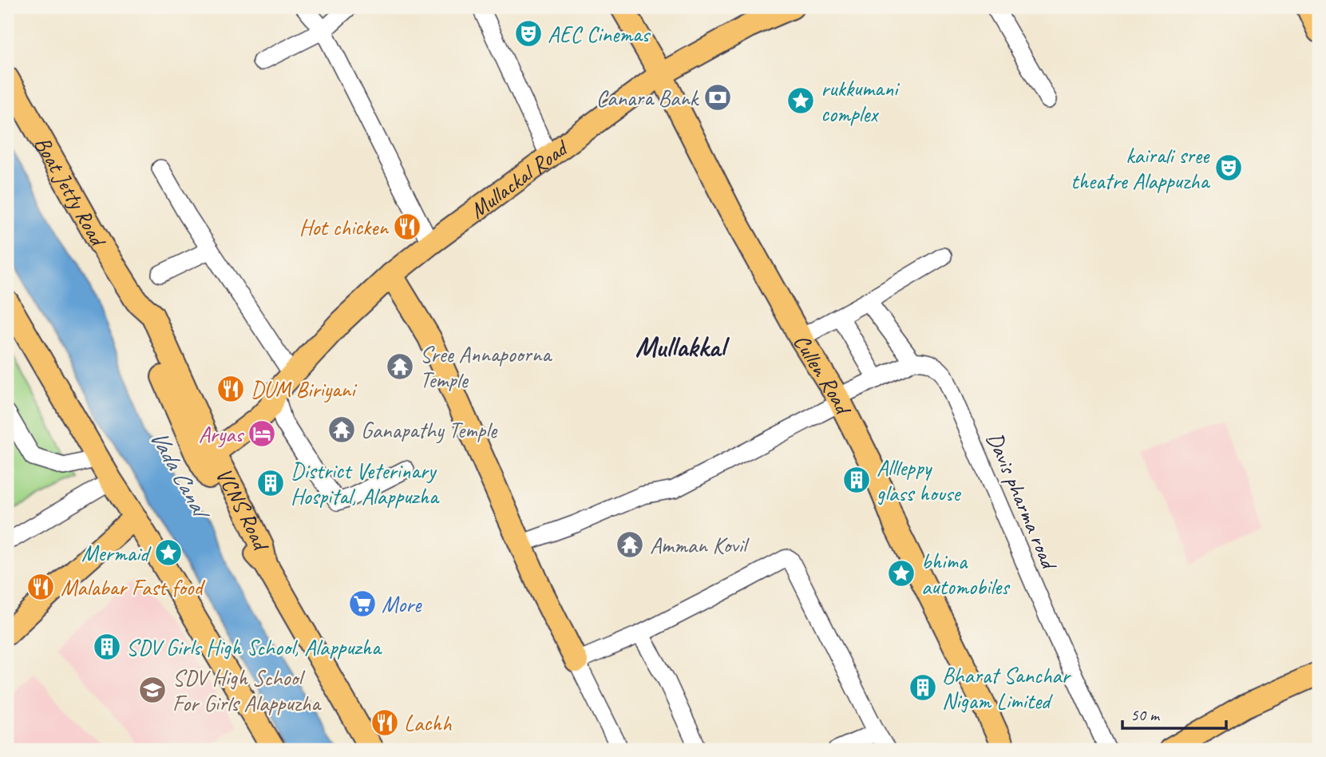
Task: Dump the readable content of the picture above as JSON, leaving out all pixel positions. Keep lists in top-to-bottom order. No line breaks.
{"streets":{"main road":["Mullackal Road","Boat Jetty Road","Cullen Road","VCNS Road"],"street":["Davis pharma road"]},"crossings":[["Mullackal Road","Boat Jetty Road"],["Mullackal Road","Cullen Road"],["Mullackal Road","VCNS Road"],["Boat Jetty Road","VCNS Road"]],"districts":["Mullakkal"],"water":["Vada Canal"],"places":{"theatre":["AEC Cinemas","kairali sree theatre Alappuzha"],"bank":["Canara Bank"],"place":["rukkumani complex","Mermaid","bhima automobiles"],"restaurant":["Hot chicken","DUM Biriyani","Malabar Fast food","Lachh"],"temple":["Sree Annapoorna Temple","Ganapathy Temple","Amman Kovil"],"hotel":["Aryas"],"building":["Allleppy glass house","District Veterinary Hospital, Alappuzha","SDV Girls High School, Alappuzha","Bharat Sanchar Nigam Limited"],"supermarket":["More"],"school or university":["SDV High School For Girls Alappuzha"]},"scale_bar":"50 m"}
